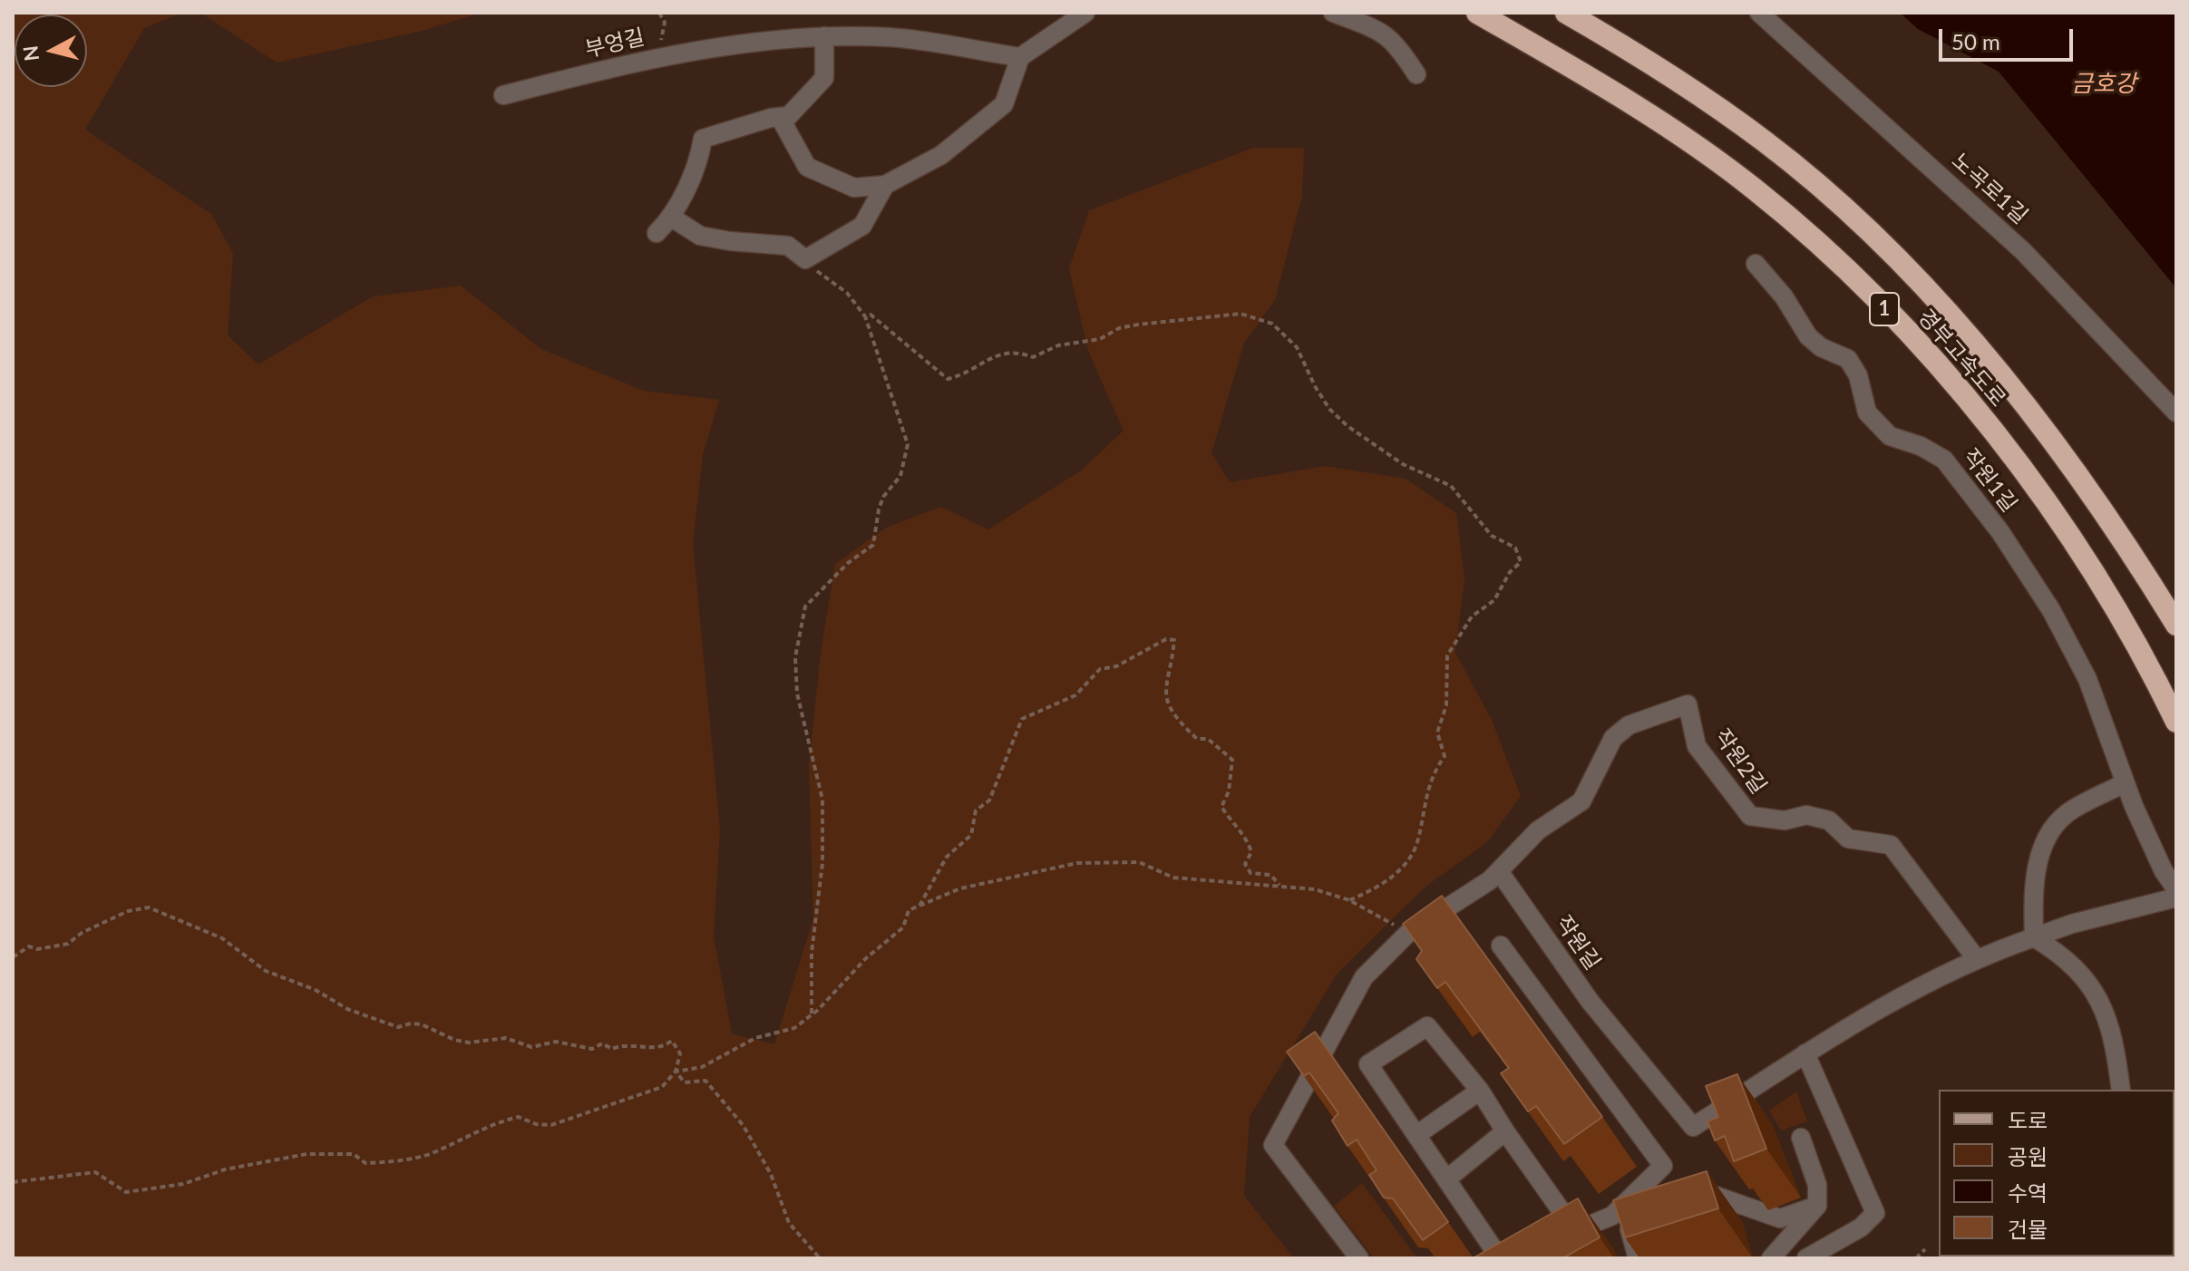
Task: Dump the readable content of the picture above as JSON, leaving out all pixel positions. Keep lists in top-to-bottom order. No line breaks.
{"streets":{"highway":["1","경부고속도로"],"street":["부엉길","노곡로1길","작원1길","작원2길","작원길"]},"crossings":[["작원2길","작원길"]],"water":["금호강"],"legend":["도로","공원","수역","건물"],"scale_bar":"50 m","north":"left"}
